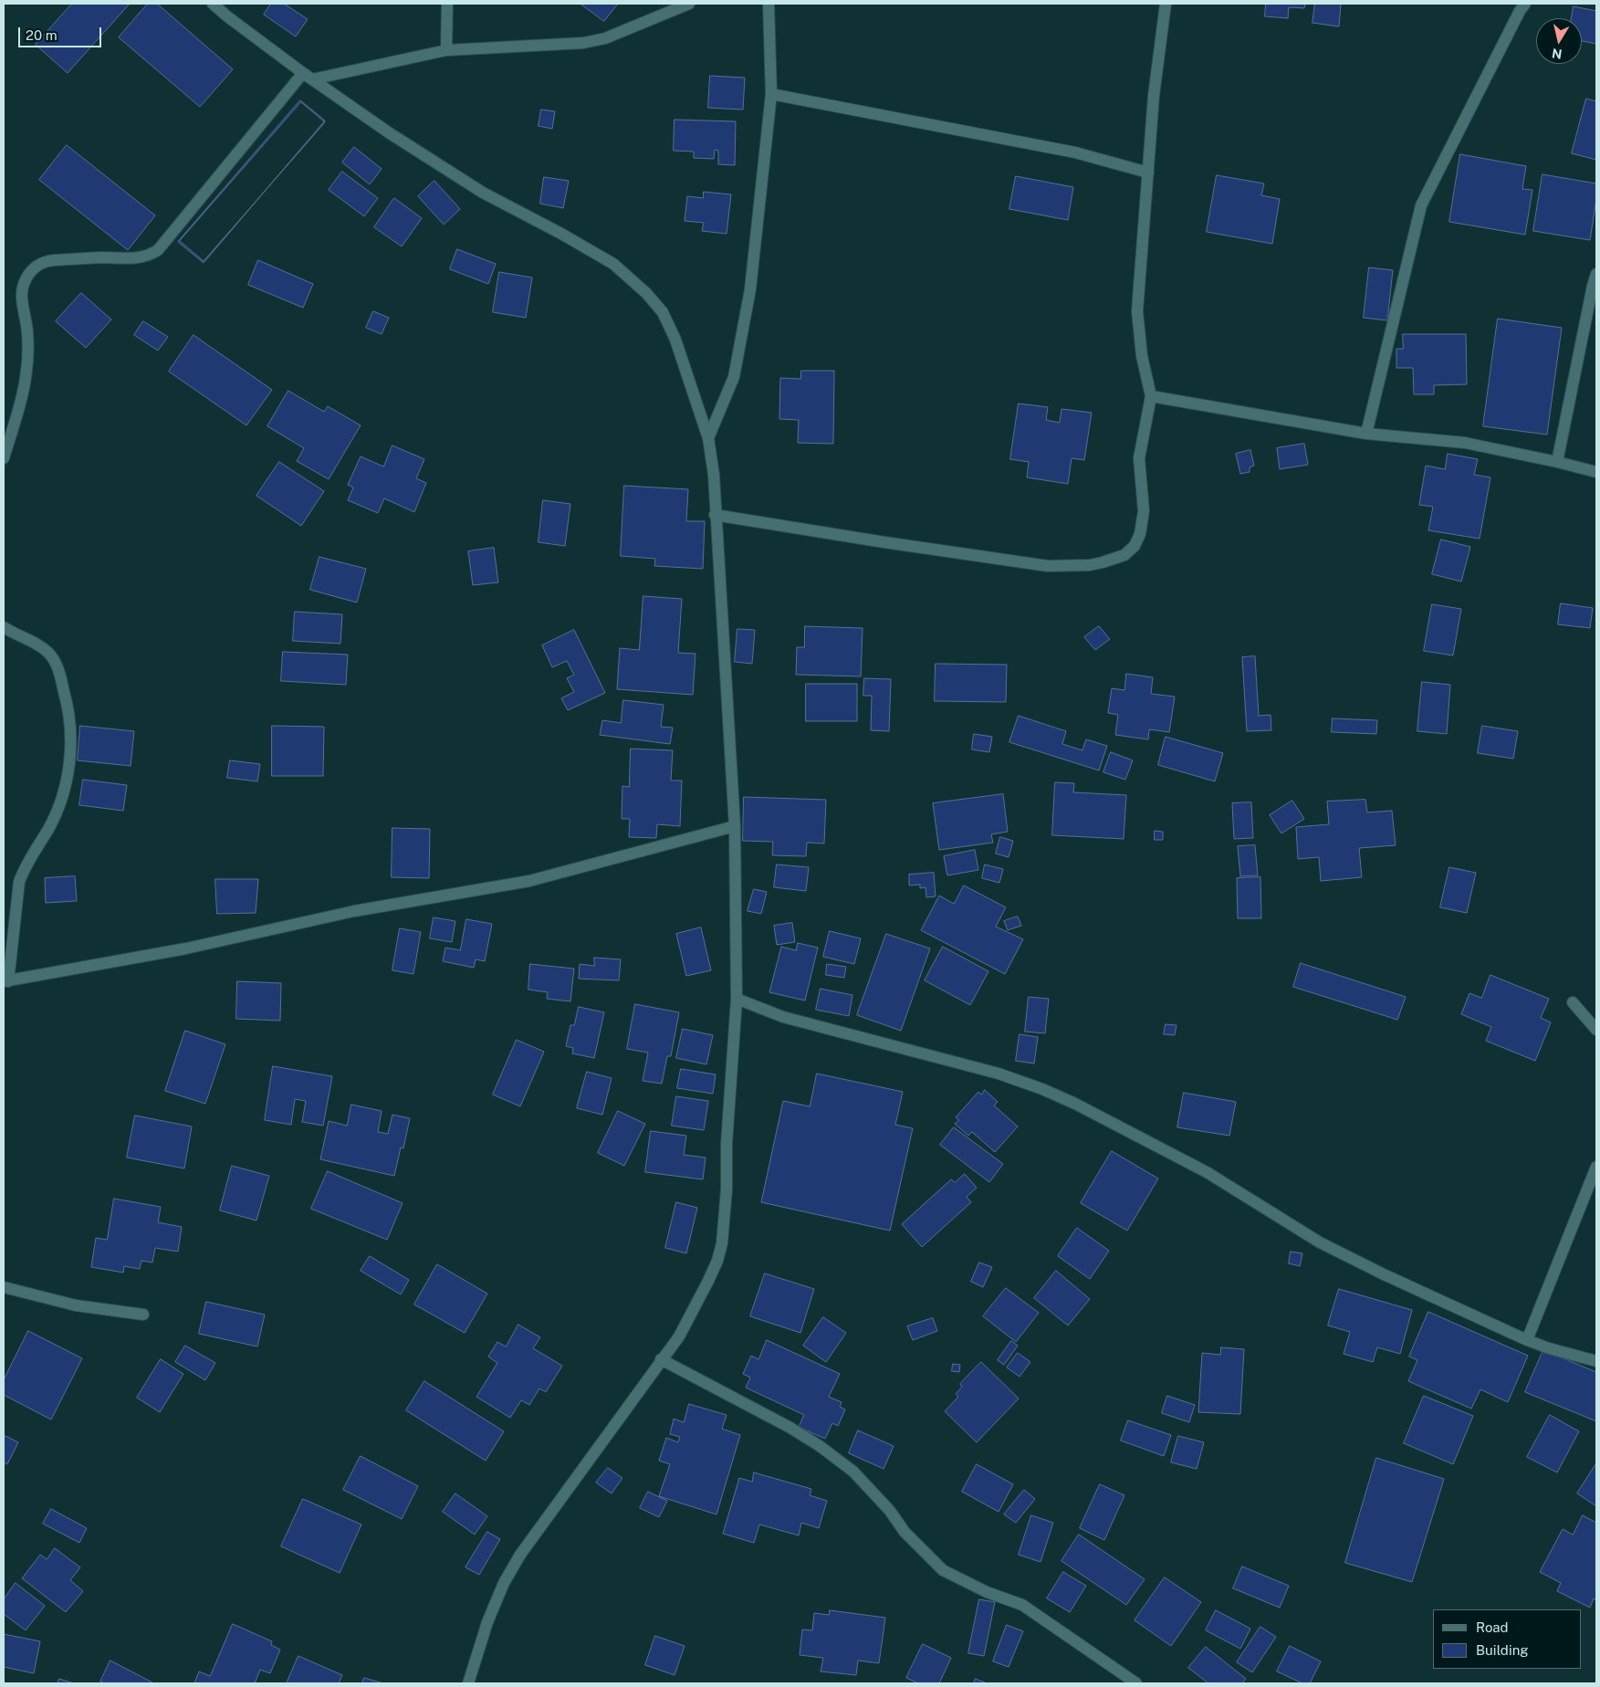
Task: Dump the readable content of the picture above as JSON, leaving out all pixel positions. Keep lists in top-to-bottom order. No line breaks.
{"legend":["Road","Building"],"scale_bar":"20 m","north":"bottom"}
